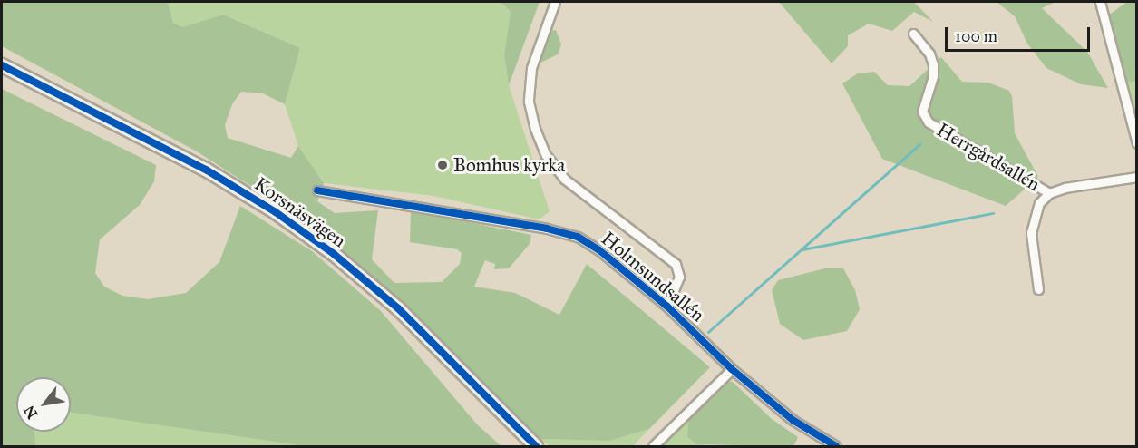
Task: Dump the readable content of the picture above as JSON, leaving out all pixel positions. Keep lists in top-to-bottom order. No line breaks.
{"streets":{"street":["Herrgårdsallén","Korsnäsvägen","Holmsundsallén"]},"places":["Bomhus kyrka"],"scale_bar":"100 m","north":"bottom left"}
